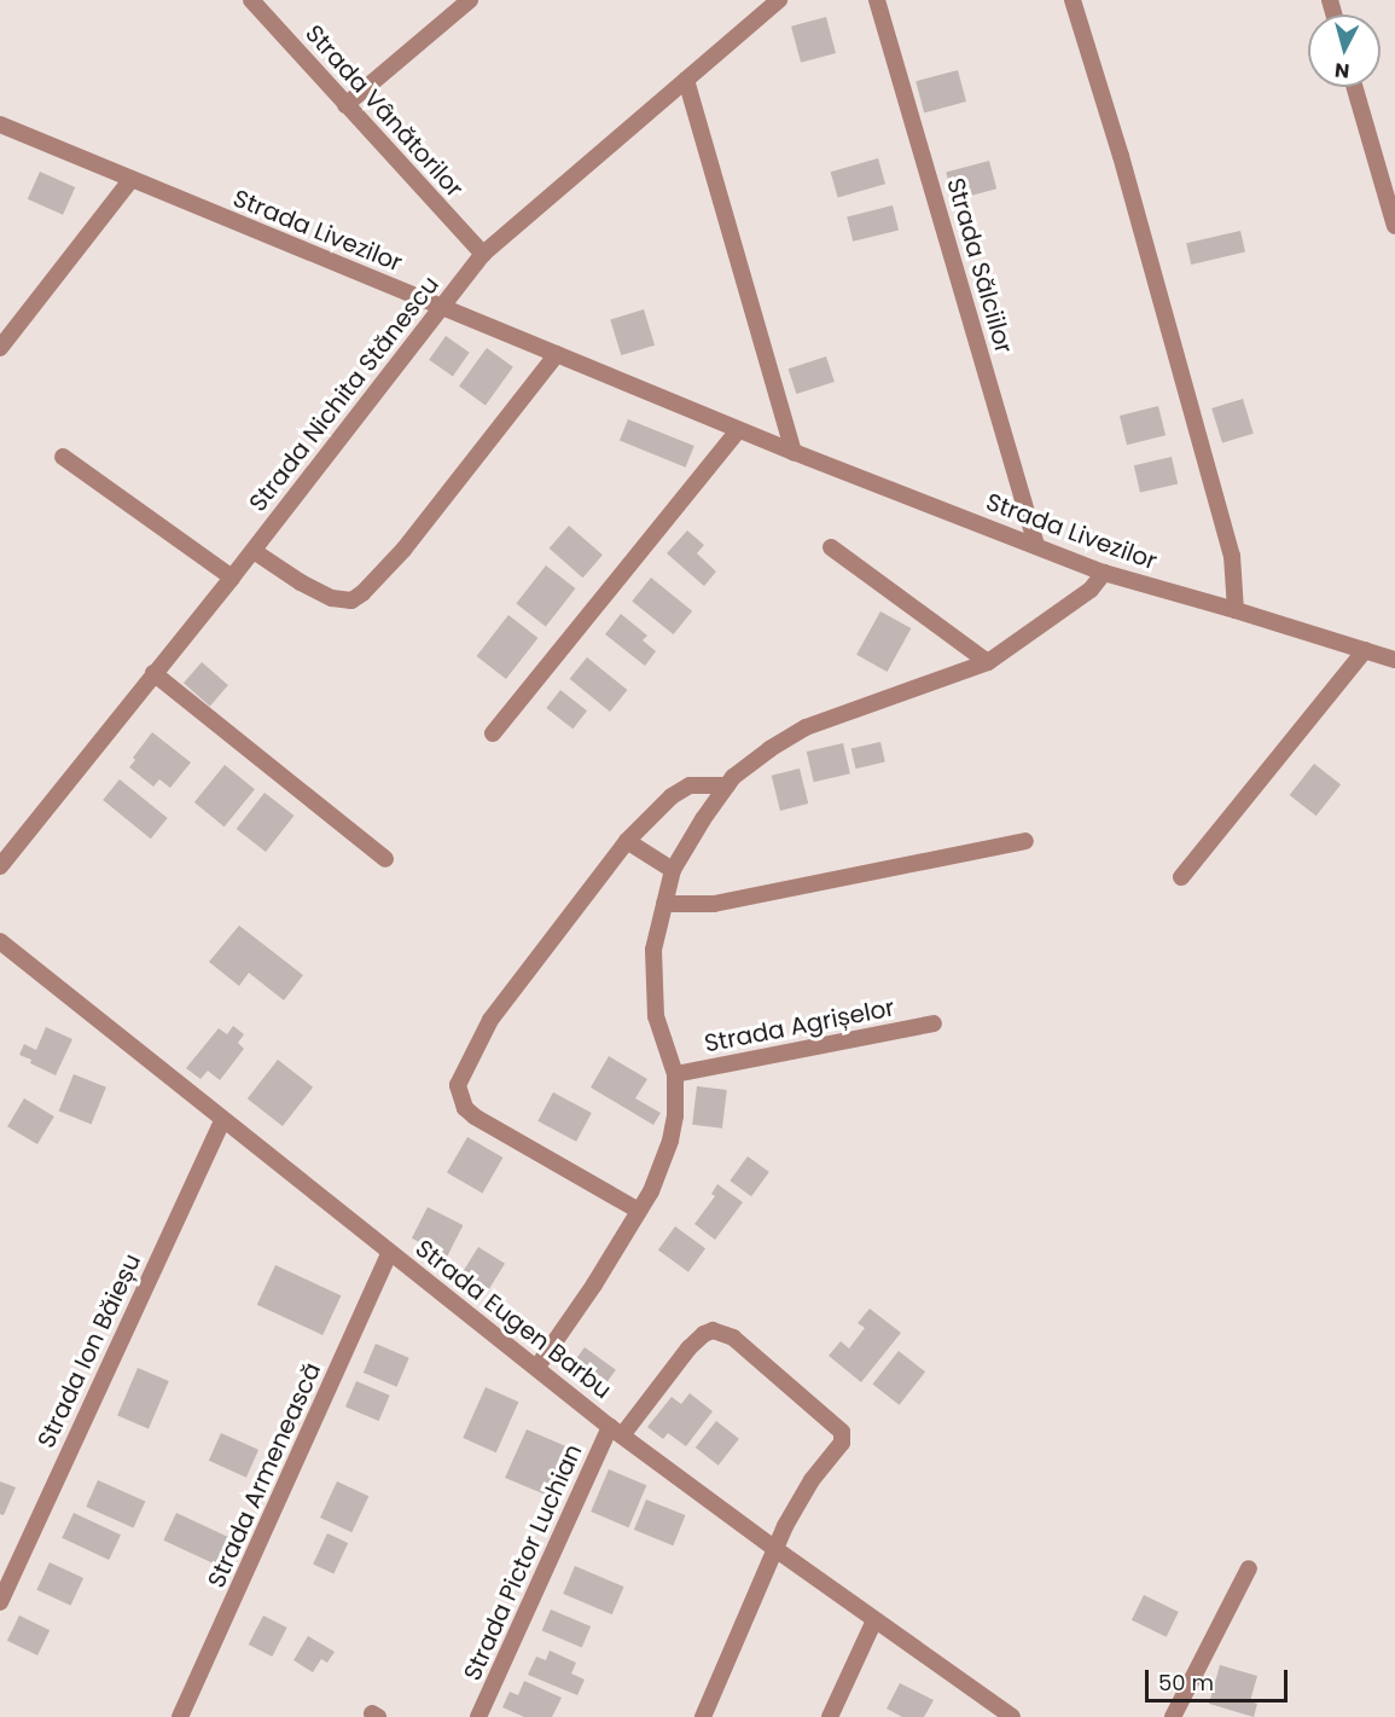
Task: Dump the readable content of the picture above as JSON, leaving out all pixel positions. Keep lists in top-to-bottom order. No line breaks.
{"streets":{"street":["Strada Vânătorilor","Strada Livezilor","Strada Sălciilor","Strada Nichita Stănescu","Strada Agrișelor","Strada Eugen Barbu","Strada Ion Băieșu","Strada Armenească","Strada Pictor Luchian"]},"crossings":[["Strada Vânătorilor","Strada Nichita Stănescu"],["Strada Livezilor","Strada Sălciilor"],["Strada Livezilor","Strada Nichita Stănescu"],["Strada Eugen Barbu","Strada Ion Băieșu"],["Strada Eugen Barbu","Strada Armenească"],["Strada Eugen Barbu","Strada Pictor Luchian"]],"scale_bar":"50 m","north":"bottom"}
